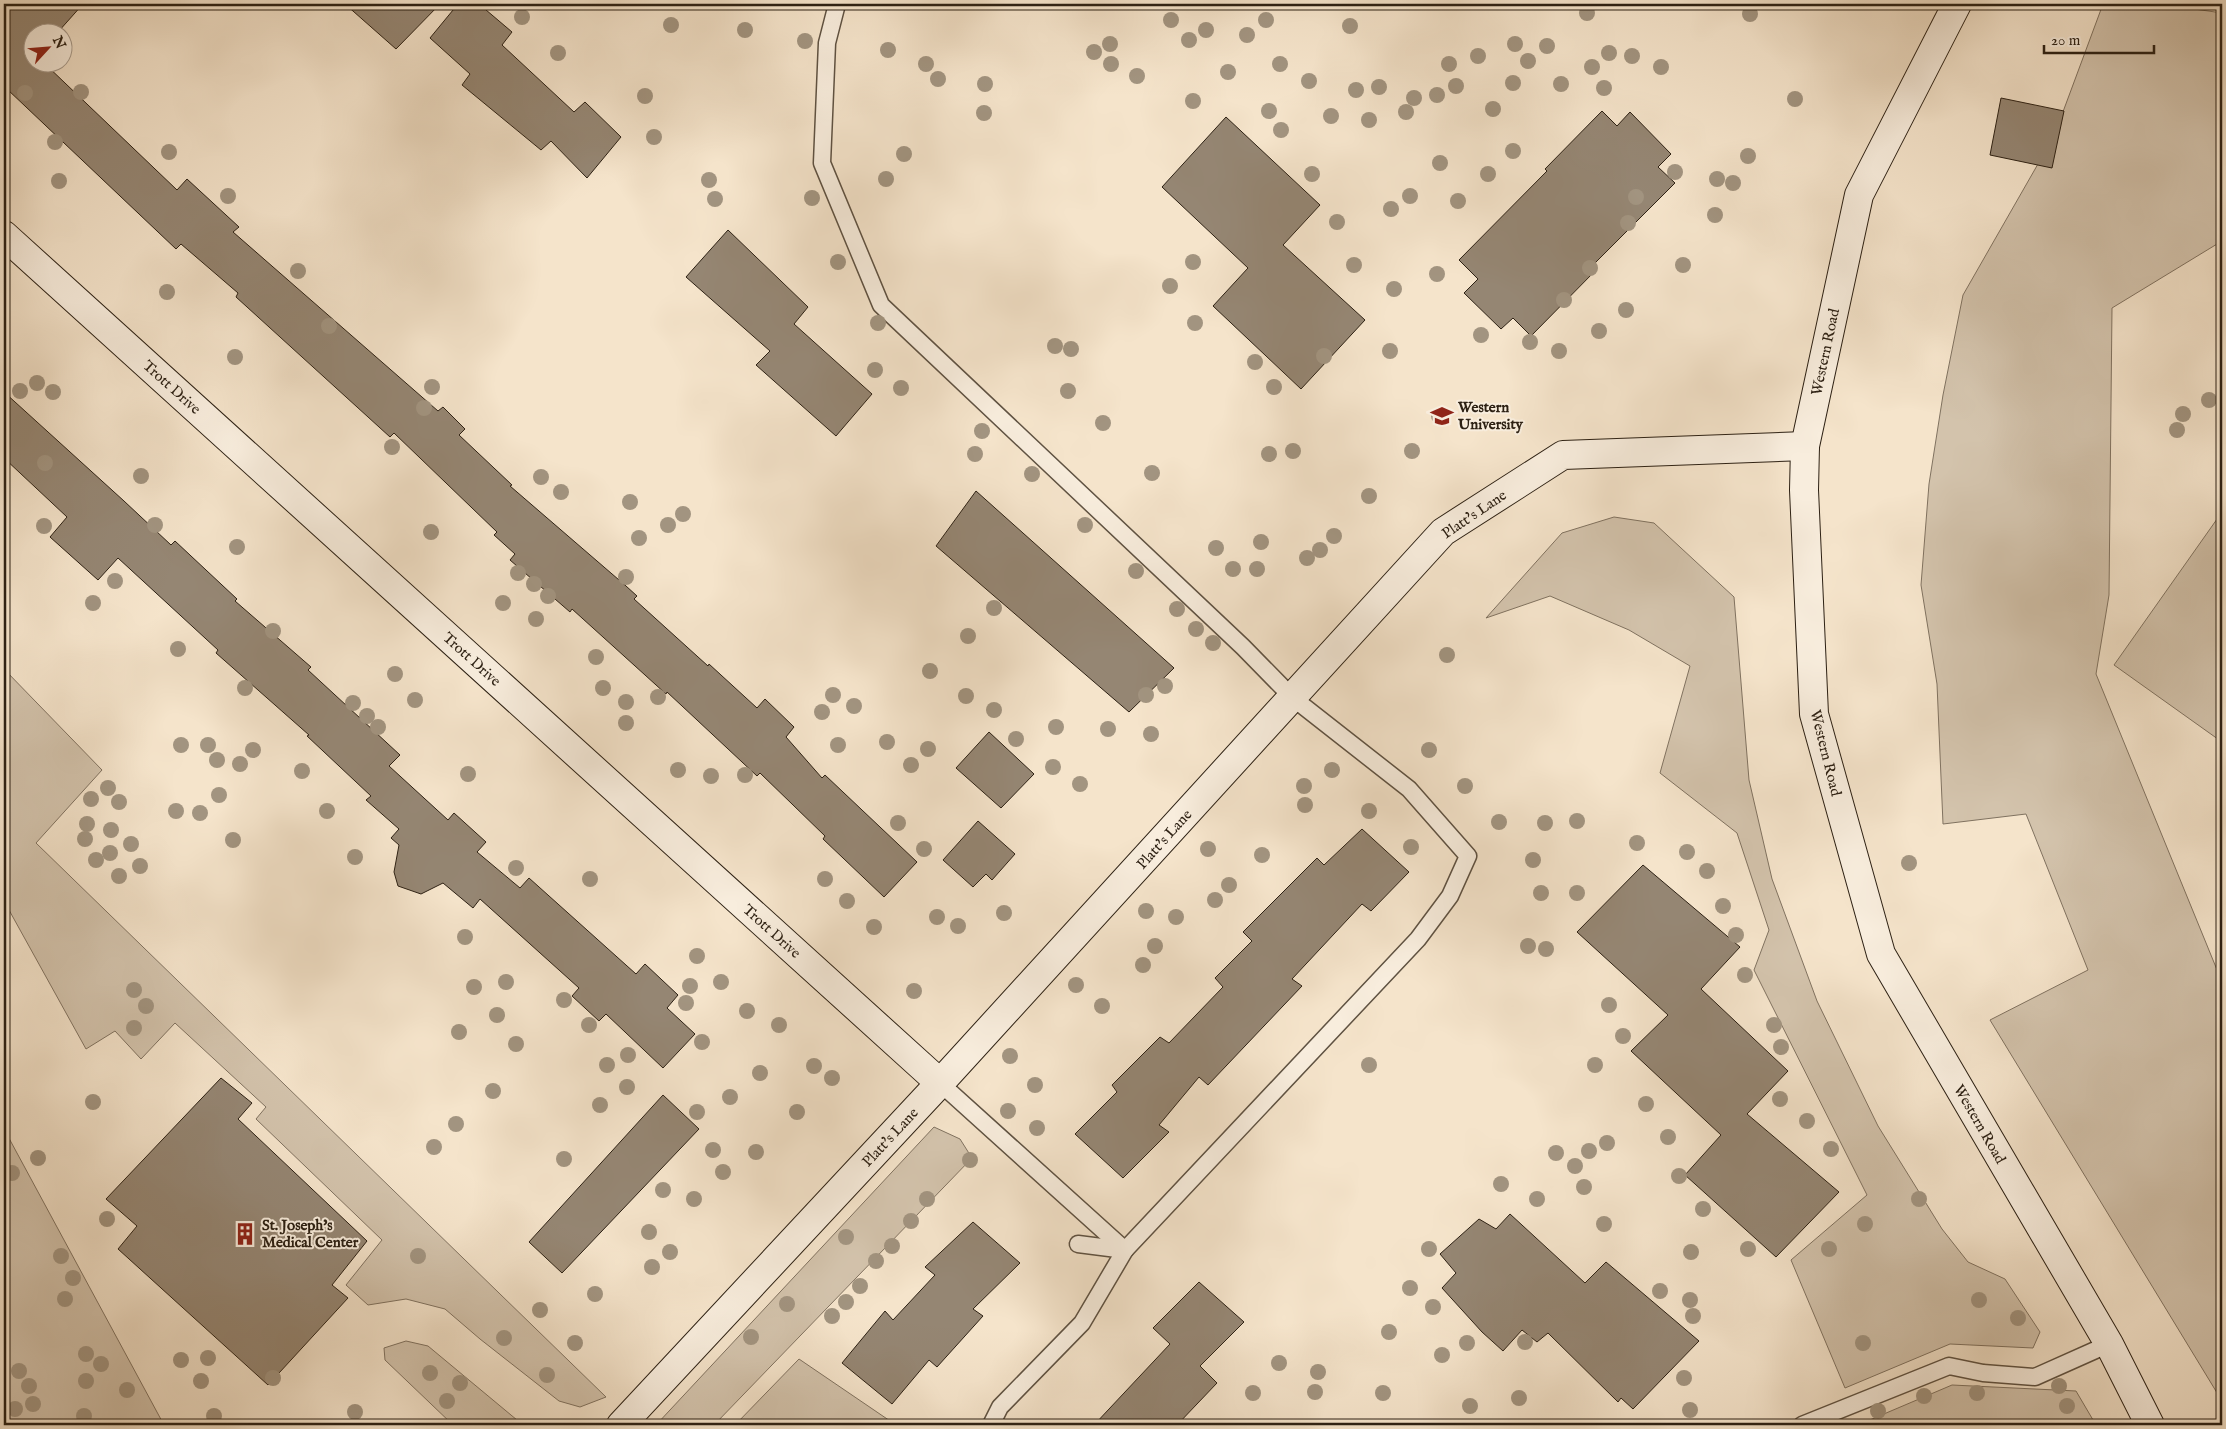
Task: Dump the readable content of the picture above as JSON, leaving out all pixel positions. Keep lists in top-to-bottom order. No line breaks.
{"streets":{"street":["Western Road","Trott Drive","Platt's Lane"]},"crossings":[["Western Road","Platt's Lane"],["Trott Drive","Platt's Lane"]],"places":{"school or university":["Western University"],"building":["St. Joseph's Medical Center"]},"scale_bar":"20 m","north":"top right"}
